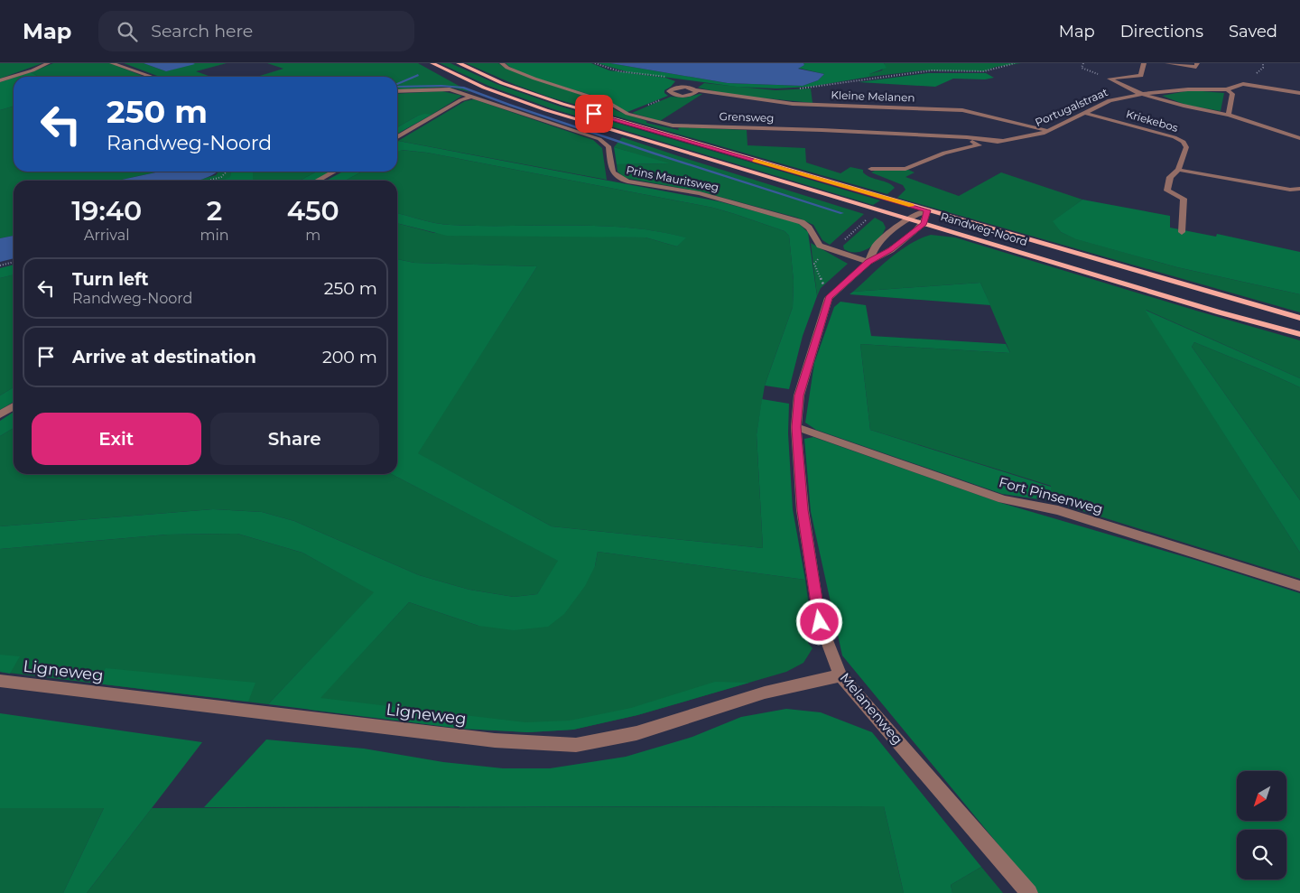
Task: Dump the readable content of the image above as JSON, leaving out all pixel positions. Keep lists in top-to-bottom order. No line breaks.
{"streets":{"main road":["Randweg-Noord"],"street":["Kleine Melanen","Portugalstraat","Grensweg","Kriekebos","Prins Mauritsweg","Fort Pinsenweg","Ligneweg","Melanenweg"]},"crossings":[["Kleine Melanen","Portugalstraat"],["Portugalstraat","Grensweg"],["Portugalstraat","Kriekebos"],["Fort Pinsenweg","Melanenweg"],["Ligneweg","Melanenweg"]],"north":"bottom left","page":{"header":"Map","search":"Search here","nav":["Map","Directions","Saved"],"turn":["250 m","Randweg-Noord"],"eta":["19:40","Arrival","2","min","450","m"],"list":[{"name":"Turn left","note":"Randweg-Noord","value":"250 m"},{"name":"Arrive at destination","value":"200 m"}],"buttons":["Exit","Share"]}}
